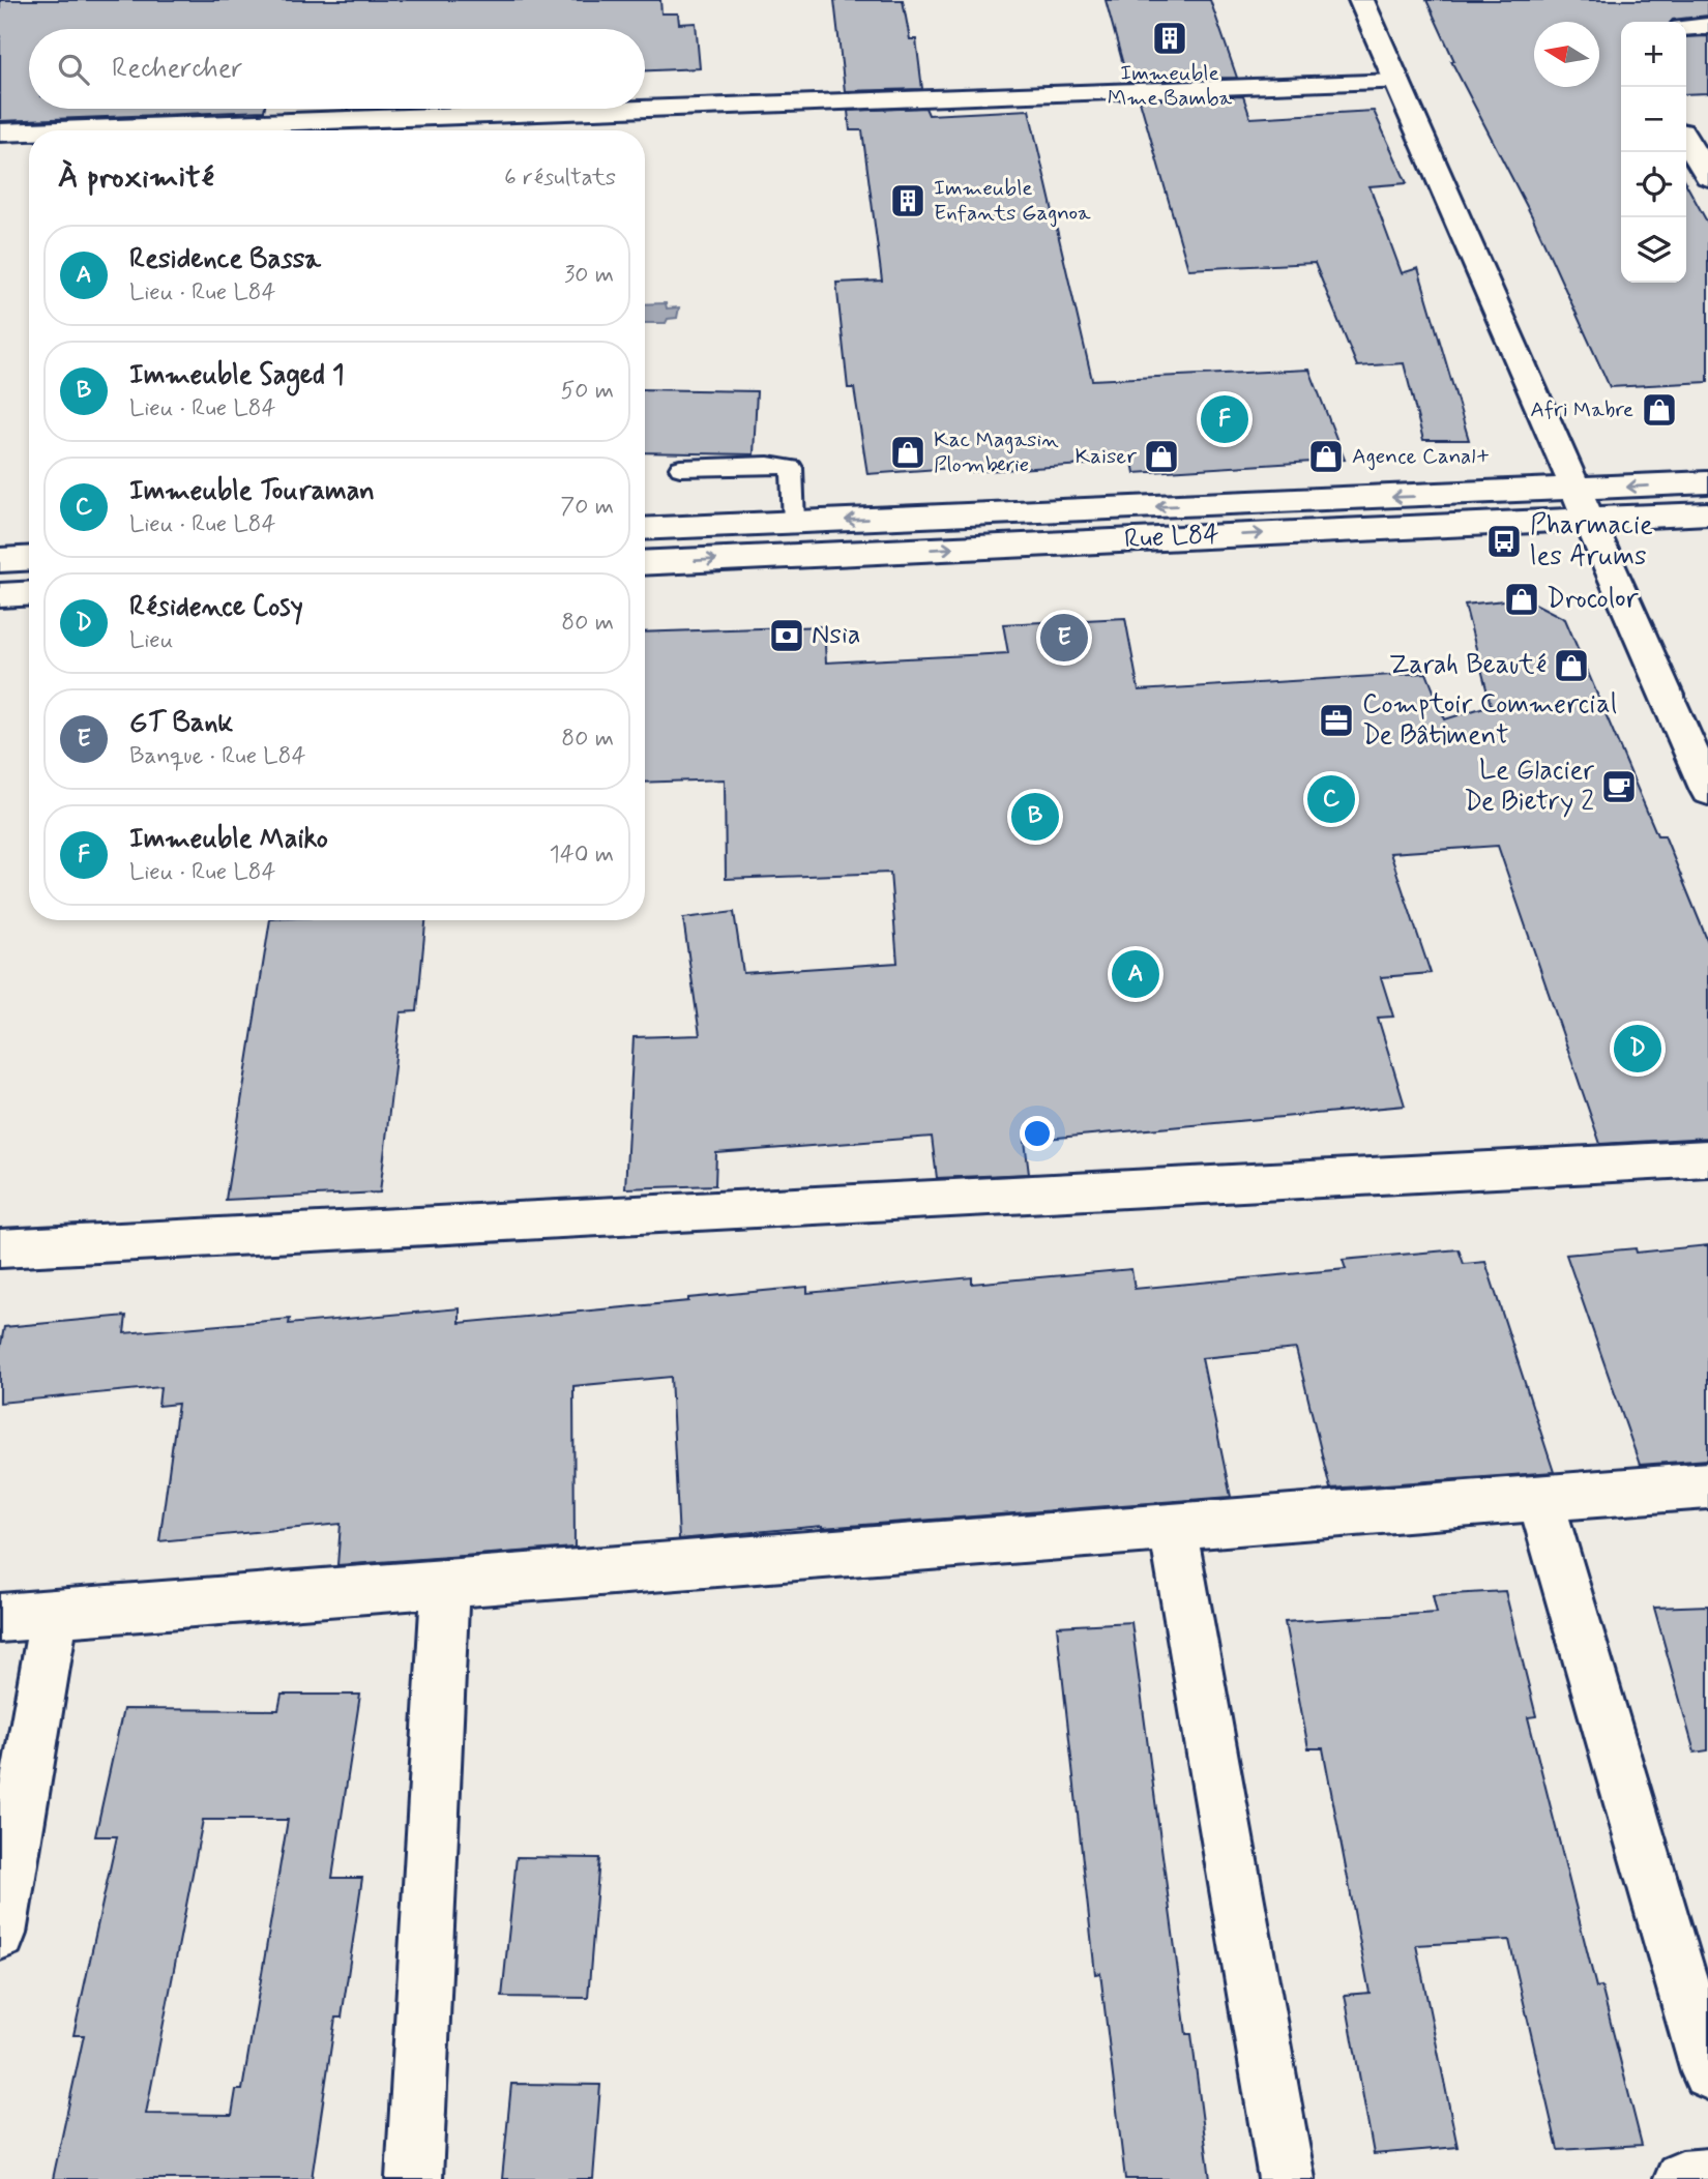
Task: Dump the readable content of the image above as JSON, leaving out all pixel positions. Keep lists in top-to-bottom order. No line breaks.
{"streets":{"street":["Rue L84"]},"places":{"building":["Immeuble Mme Bamba","Immeuble Enfants Gagnoa"],"shop":["Afri Mabre","Kac Magasin Plomberie","Kaiser","Agence Canal+","Drocolor","Zarah Beauté"],"bus stop":["Pharmacie les Arums"],"bank":["Nsia"],"office":["Comptoir Commercial De Bâtiment"],"cafe":["Le Glacier De Bietry 2"]},"north":"left","page":{"map_buttons":["+","−"],"search":"Rechercher","heading":["À proximité","6 résultats"],"list":[{"mark":"A","name":"Residence Bassa","note":"Lieu · Rue L84","value":"30 m"},{"mark":"B","name":"Immeuble Saged 1","note":"Lieu · Rue L84","value":"50 m"},{"mark":"C","name":"Immeuble Touraman","note":"Lieu · Rue L84","value":"70 m"},{"mark":"D","name":"Résidence Cosy","note":"Lieu","value":"80 m"},{"mark":"E","name":"GT Bank","note":"Banque · Rue L84","value":"80 m"},{"mark":"F","name":"Immeuble Maiko","note":"Lieu · Rue L84","value":"140 m"}],"pins":["F","E","C","B","A","D"]}}
